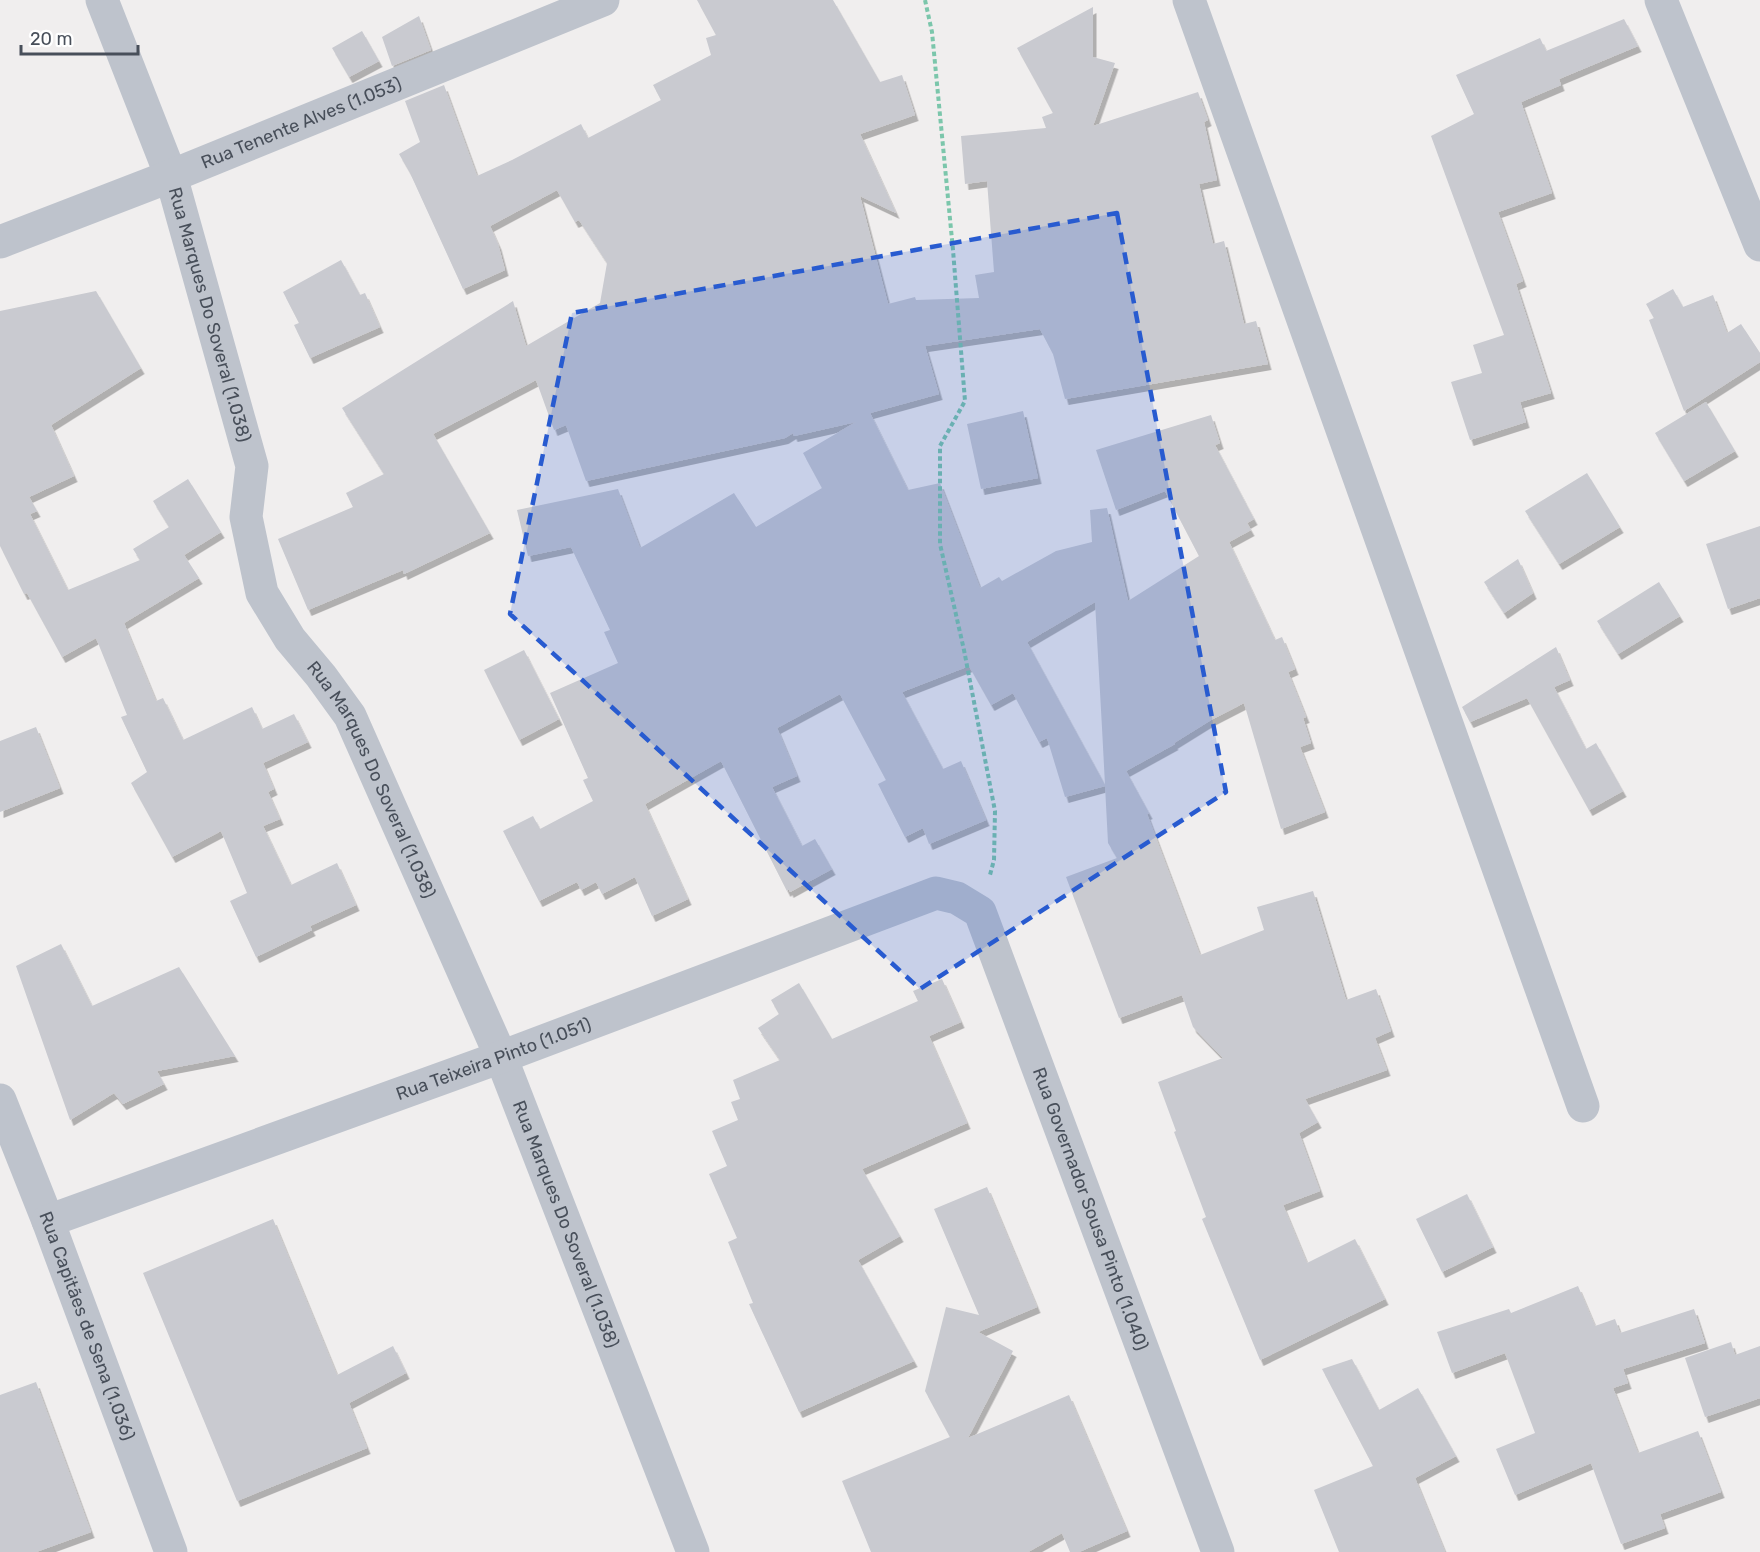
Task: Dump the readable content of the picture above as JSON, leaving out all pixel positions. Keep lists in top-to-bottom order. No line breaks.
{"streets":{"street":["Rua Tenente Alves (1.053)","Rua Marques Do Soveral (1.038)","Rua Teixeira Pinto (1.051)","Rua Governador Sousa Pinto (1.040)","Rua Capitães de Sena (1.036)"]},"crossings":[["Rua Tenente Alves (1.053)","Rua Marques Do Soveral (1.038)"],["Rua Marques Do Soveral (1.038)","Rua Teixeira Pinto (1.051)"],["Rua Teixeira Pinto (1.051)","Rua Governador Sousa Pinto (1.040)"],["Rua Teixeira Pinto (1.051)","Rua Capitães de Sena (1.036)"]],"scale_bar":"20 m"}
